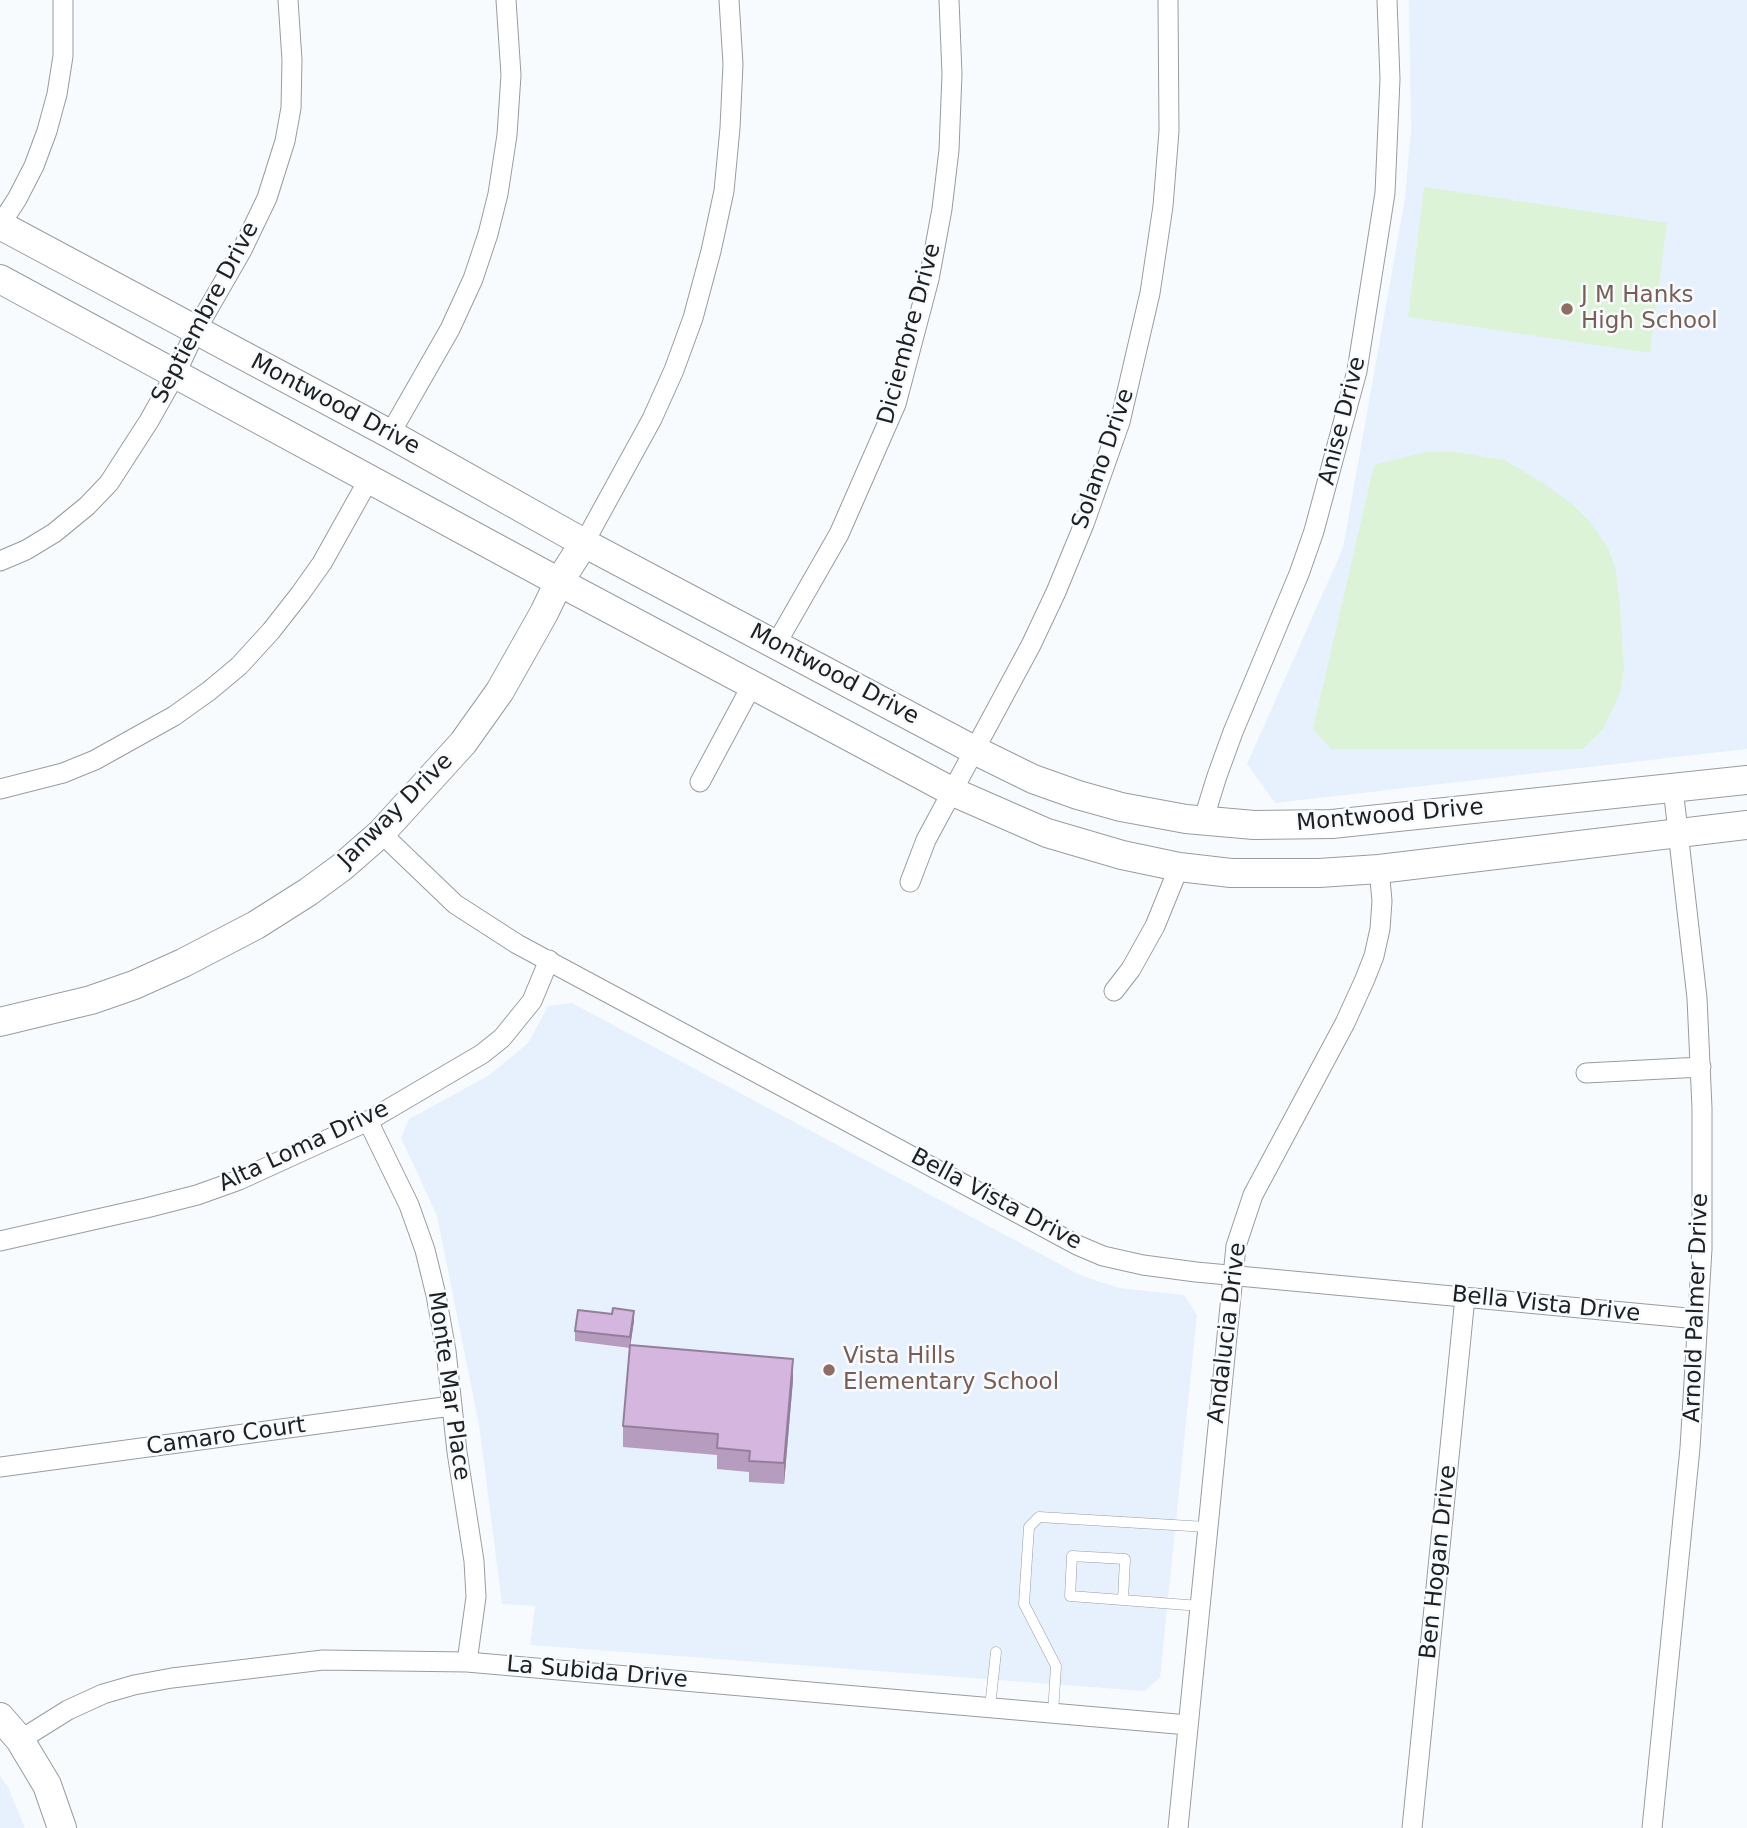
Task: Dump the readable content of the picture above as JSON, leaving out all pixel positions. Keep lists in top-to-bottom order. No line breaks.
{"streets":{"main road":["Montwood Drive","Janway Drive"],"street":["Septiembre Drive","Diciembre Drive","Anise Drive","Solano Drive","Alta Loma Drive","Bella Vista Drive","Arnold Palmer Drive","Andalucia Drive","Monte Mar Place","Camaro Court","Ben Hogan Drive","La Subida Drive"]},"crossings":[["Septiembre Drive","Montwood Drive"],["Diciembre Drive","Montwood Drive"],["Montwood Drive","Anise Drive"],["Montwood Drive","Solano Drive"],["Montwood Drive","Janway Drive"],["Montwood Drive","Arnold Palmer Drive"],["Montwood Drive","Andalucia Drive"],["Janway Drive","Bella Vista Drive"],["Alta Loma Drive","Bella Vista Drive"],["Alta Loma Drive","Monte Mar Place"],["Bella Vista Drive","Arnold Palmer Drive"],["Bella Vista Drive","Andalucia Drive"],["Bella Vista Drive","Ben Hogan Drive"],["Andalucia Drive","La Subida Drive"],["Monte Mar Place","Camaro Court"],["Monte Mar Place","La Subida Drive"]],"places":["J M Hanks High School","Vista Hills Elementary School"]}
